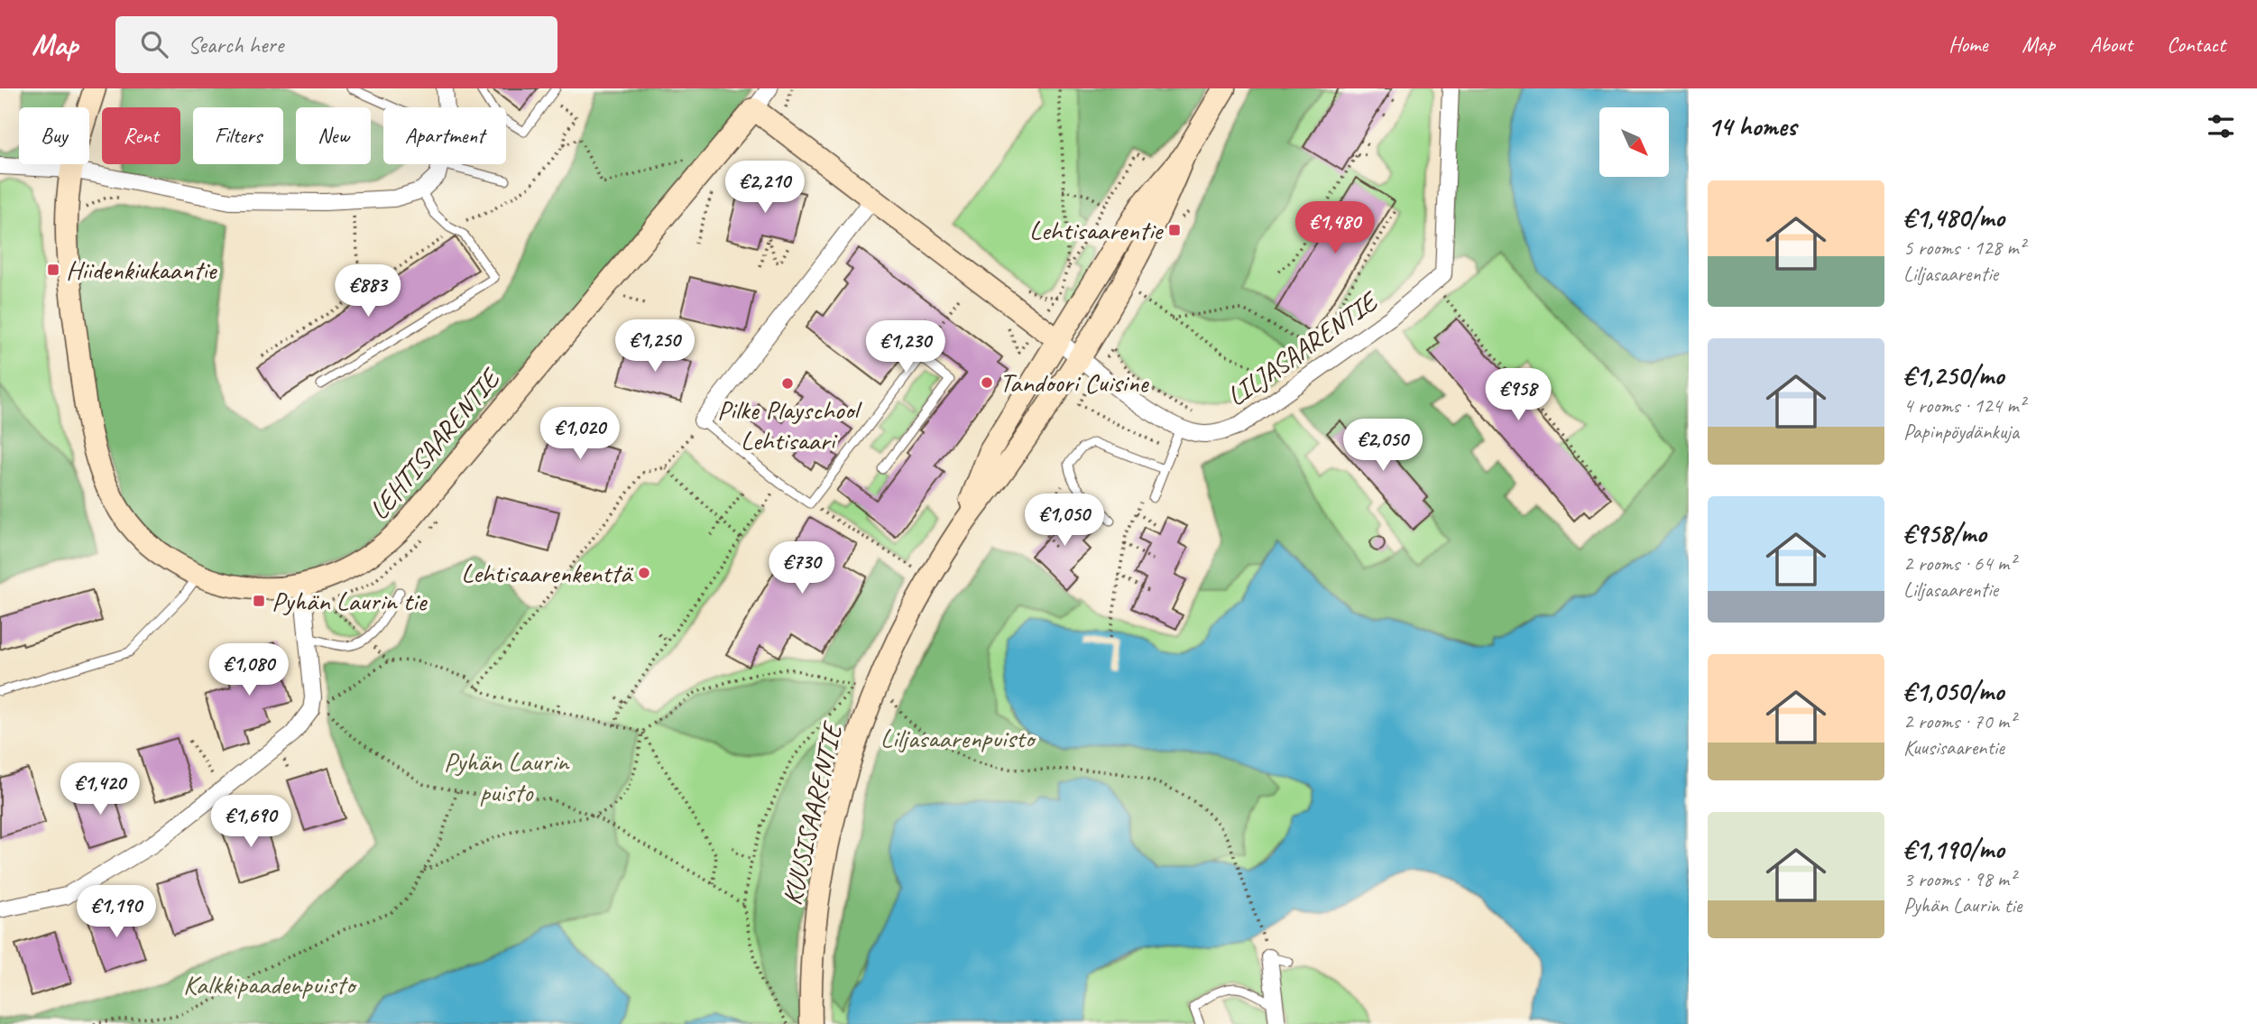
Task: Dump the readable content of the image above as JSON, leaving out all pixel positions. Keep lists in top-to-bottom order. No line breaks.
{"streets":{"street":["LILJASAARENTIE","LEHTISAARENTIE","KUUSISAARENTIE"]},"crossings":[["LILJASAARENTIE","KUUSISAARENTIE"]],"parks":["Liljasaarenpuisto","Pyhän Laurin puisto","Kalkkipaadenpuisto"],"places":{"transit":["Lehtisaarentie","Hiidenkiukaantie","Pyhän Laurin tie"],"other":["Tandoori Cuisine","Pilke Playschool Lehtisaari","Lehtisaarenkenttä"]},"north":"bottom right","page":{"header":"Map","search":"Search here","nav":["Home","Map","About","Contact"],"heading":"14 homes","chip":["Buy","Rent","Filters","New","Apartment"],"price":["€2,210","€1,480","€883","€1,250","€1,230","€958","€1,020","€2,050","€1,050","€730","€1,080","€1,420","€1,690","€1,190"],"list":[{"name":"€1,480/mo","note":"5 rooms · 128 m² · Liljasaarentie"},{"name":"€1,250/mo","note":"4 rooms · 124 m² · Papinpöydänkuja"},{"name":"€958/mo","note":"2 rooms · 64 m² · Liljasaarentie"},{"name":"€1,050/mo","note":"2 rooms · 70 m² · Kuusisaarentie"},{"name":"€1,190/mo","note":"3 rooms · 98 m² · Pyhän Laurin tie"}]}}
